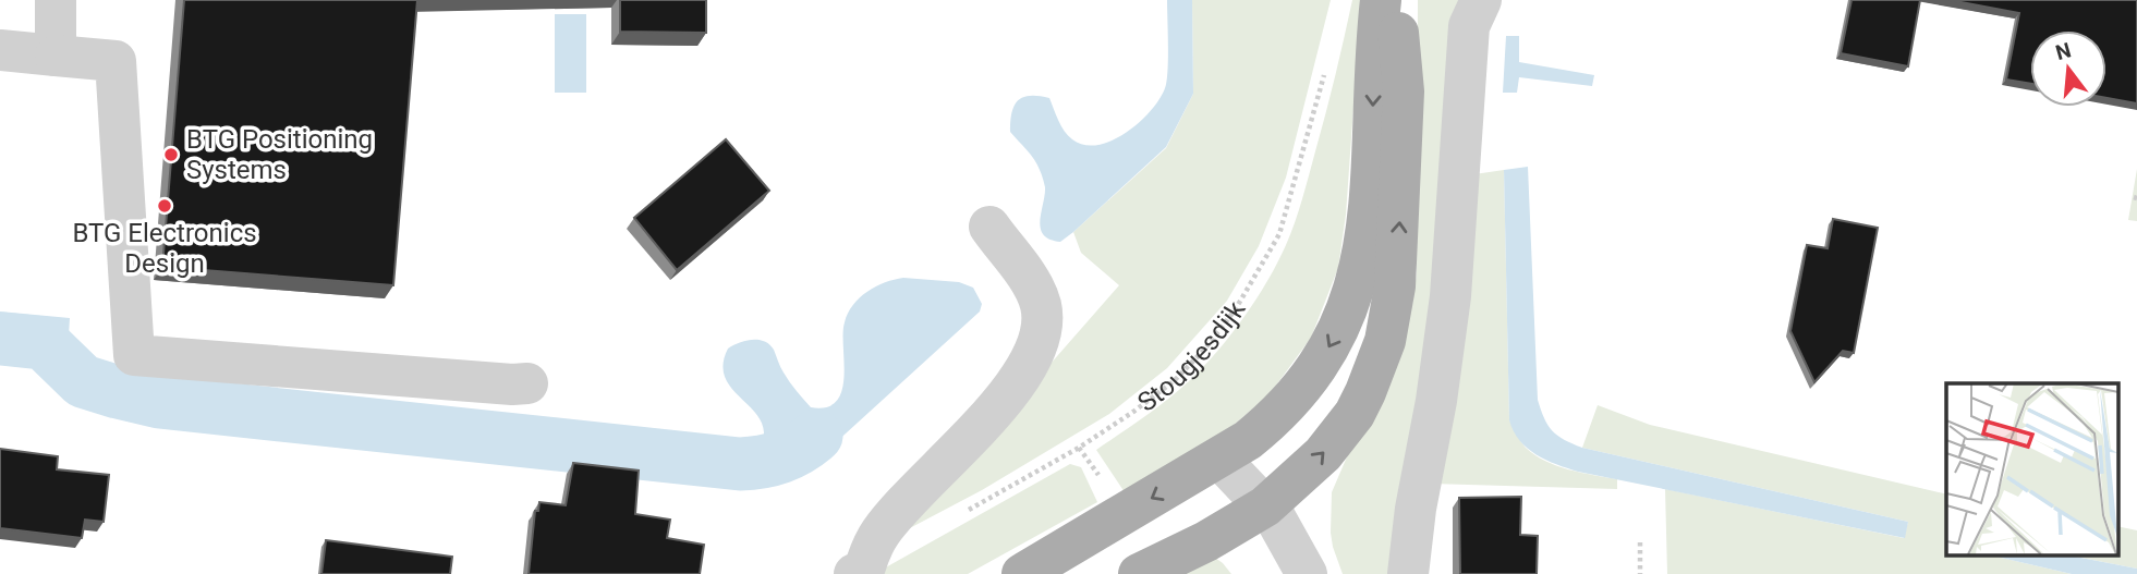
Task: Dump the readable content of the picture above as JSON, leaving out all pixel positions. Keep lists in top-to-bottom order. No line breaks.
{"streets":{"path":["Stougjesdijk"]},"places":["BTG Positioning Systems","BTG Electronics Design"],"north":"top"}
